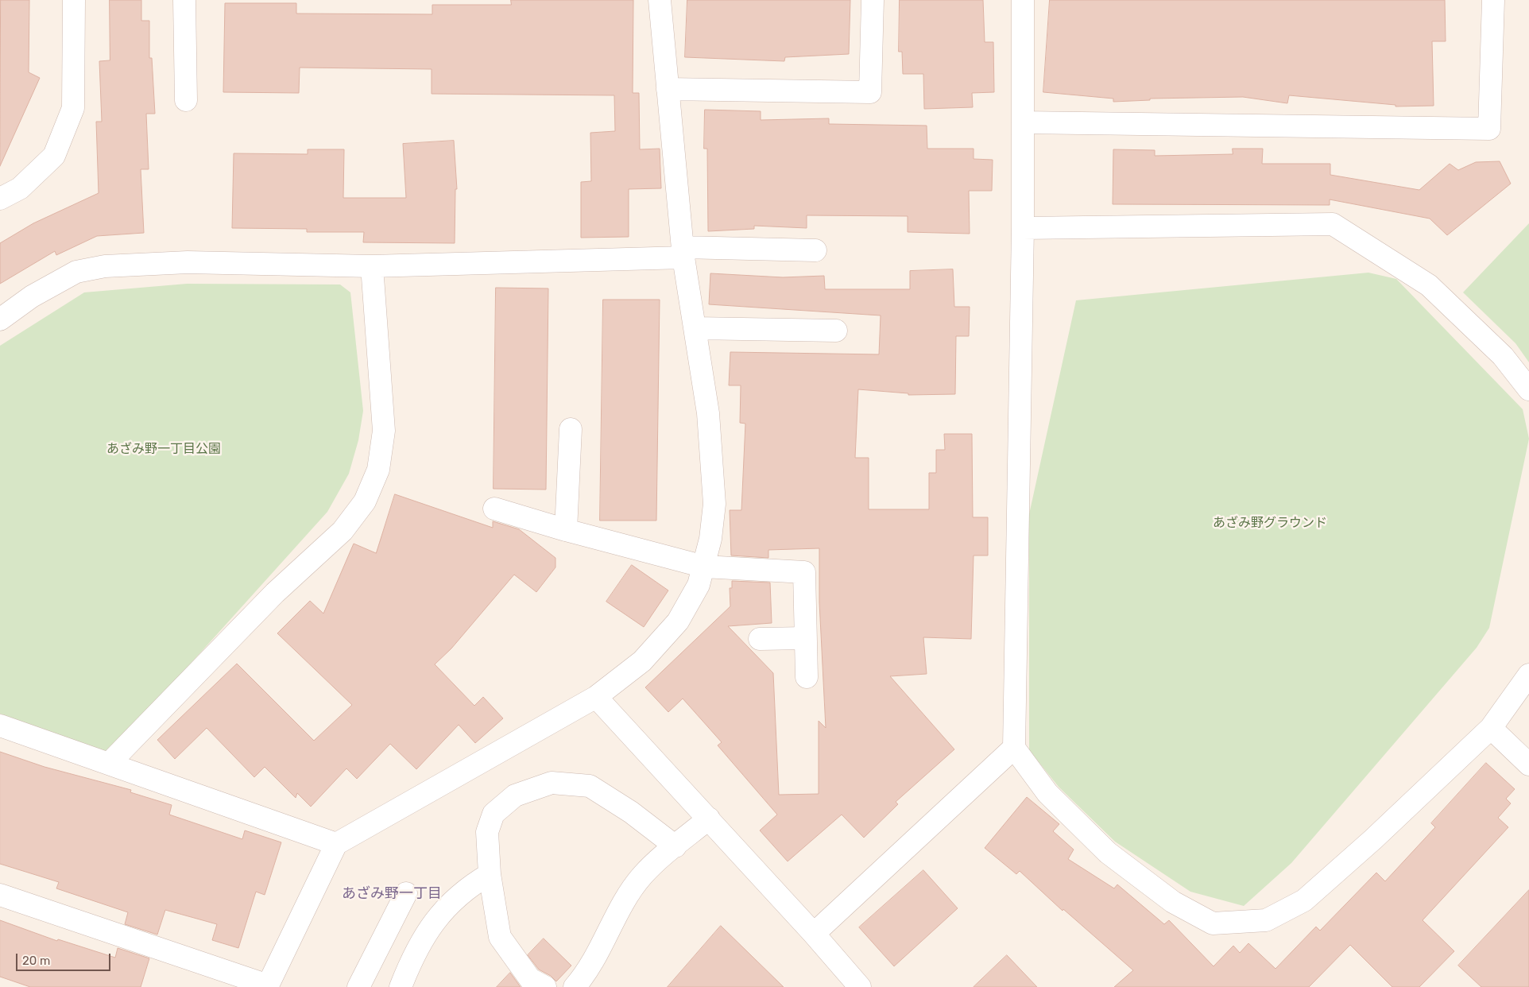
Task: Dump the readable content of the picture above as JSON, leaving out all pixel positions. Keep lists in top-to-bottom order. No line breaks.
{"districts":["あざみ野一丁目"],"parks":["あざみ野一丁目公園","あざみ野グラウンド"],"scale_bar":"20 m"}
